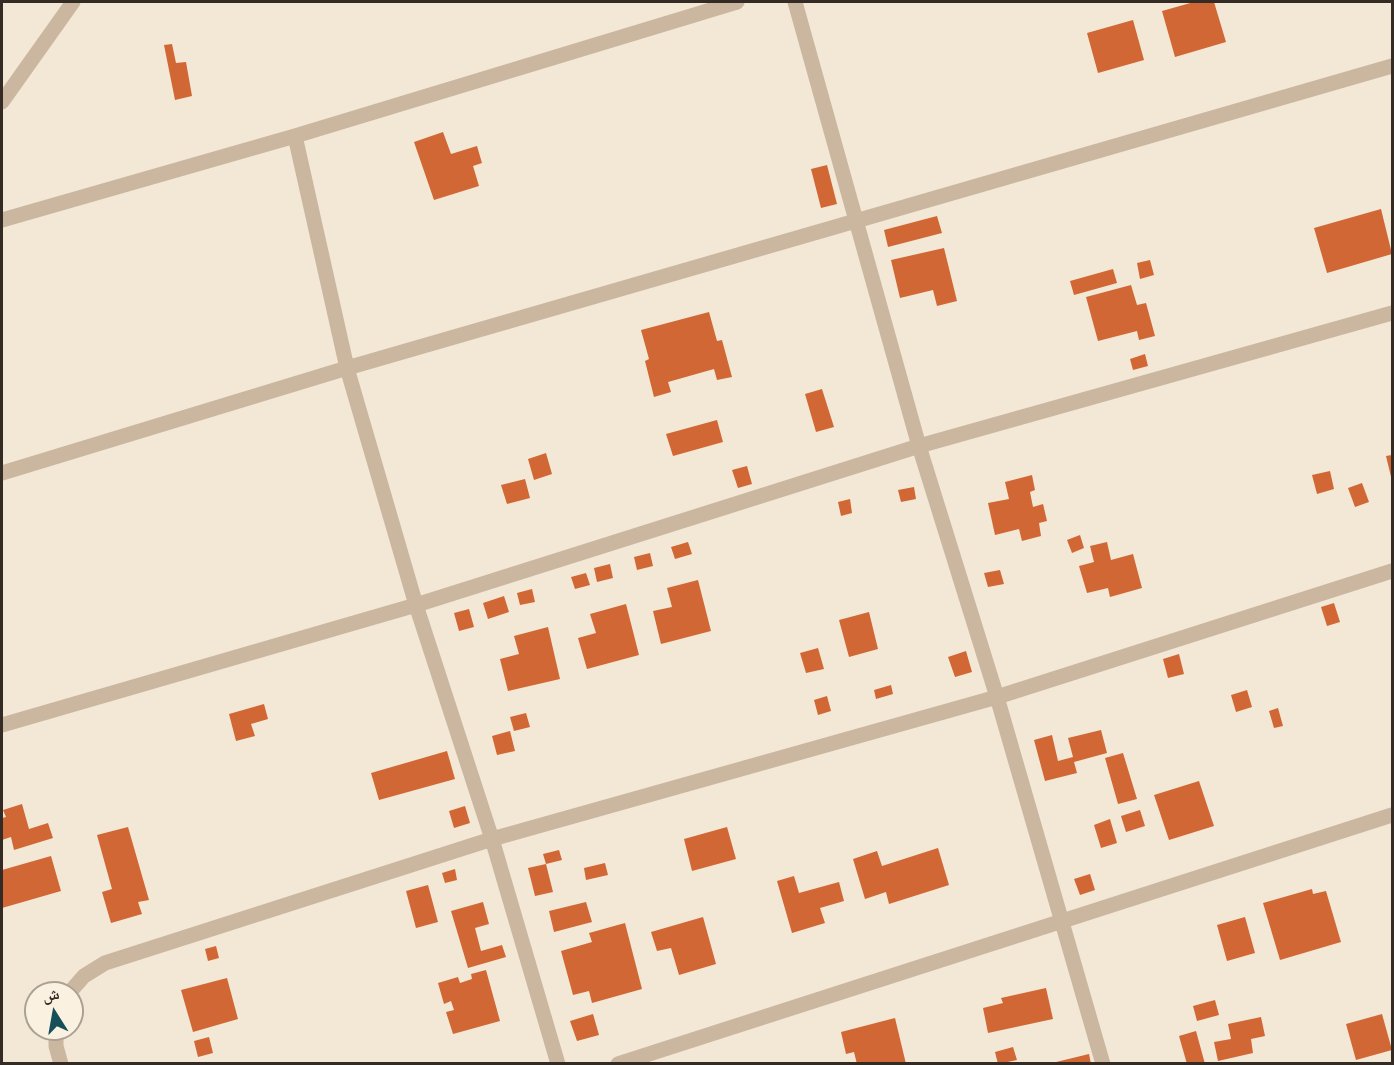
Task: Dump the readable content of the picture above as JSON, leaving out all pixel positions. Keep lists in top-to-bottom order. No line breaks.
{"north":"top"}
